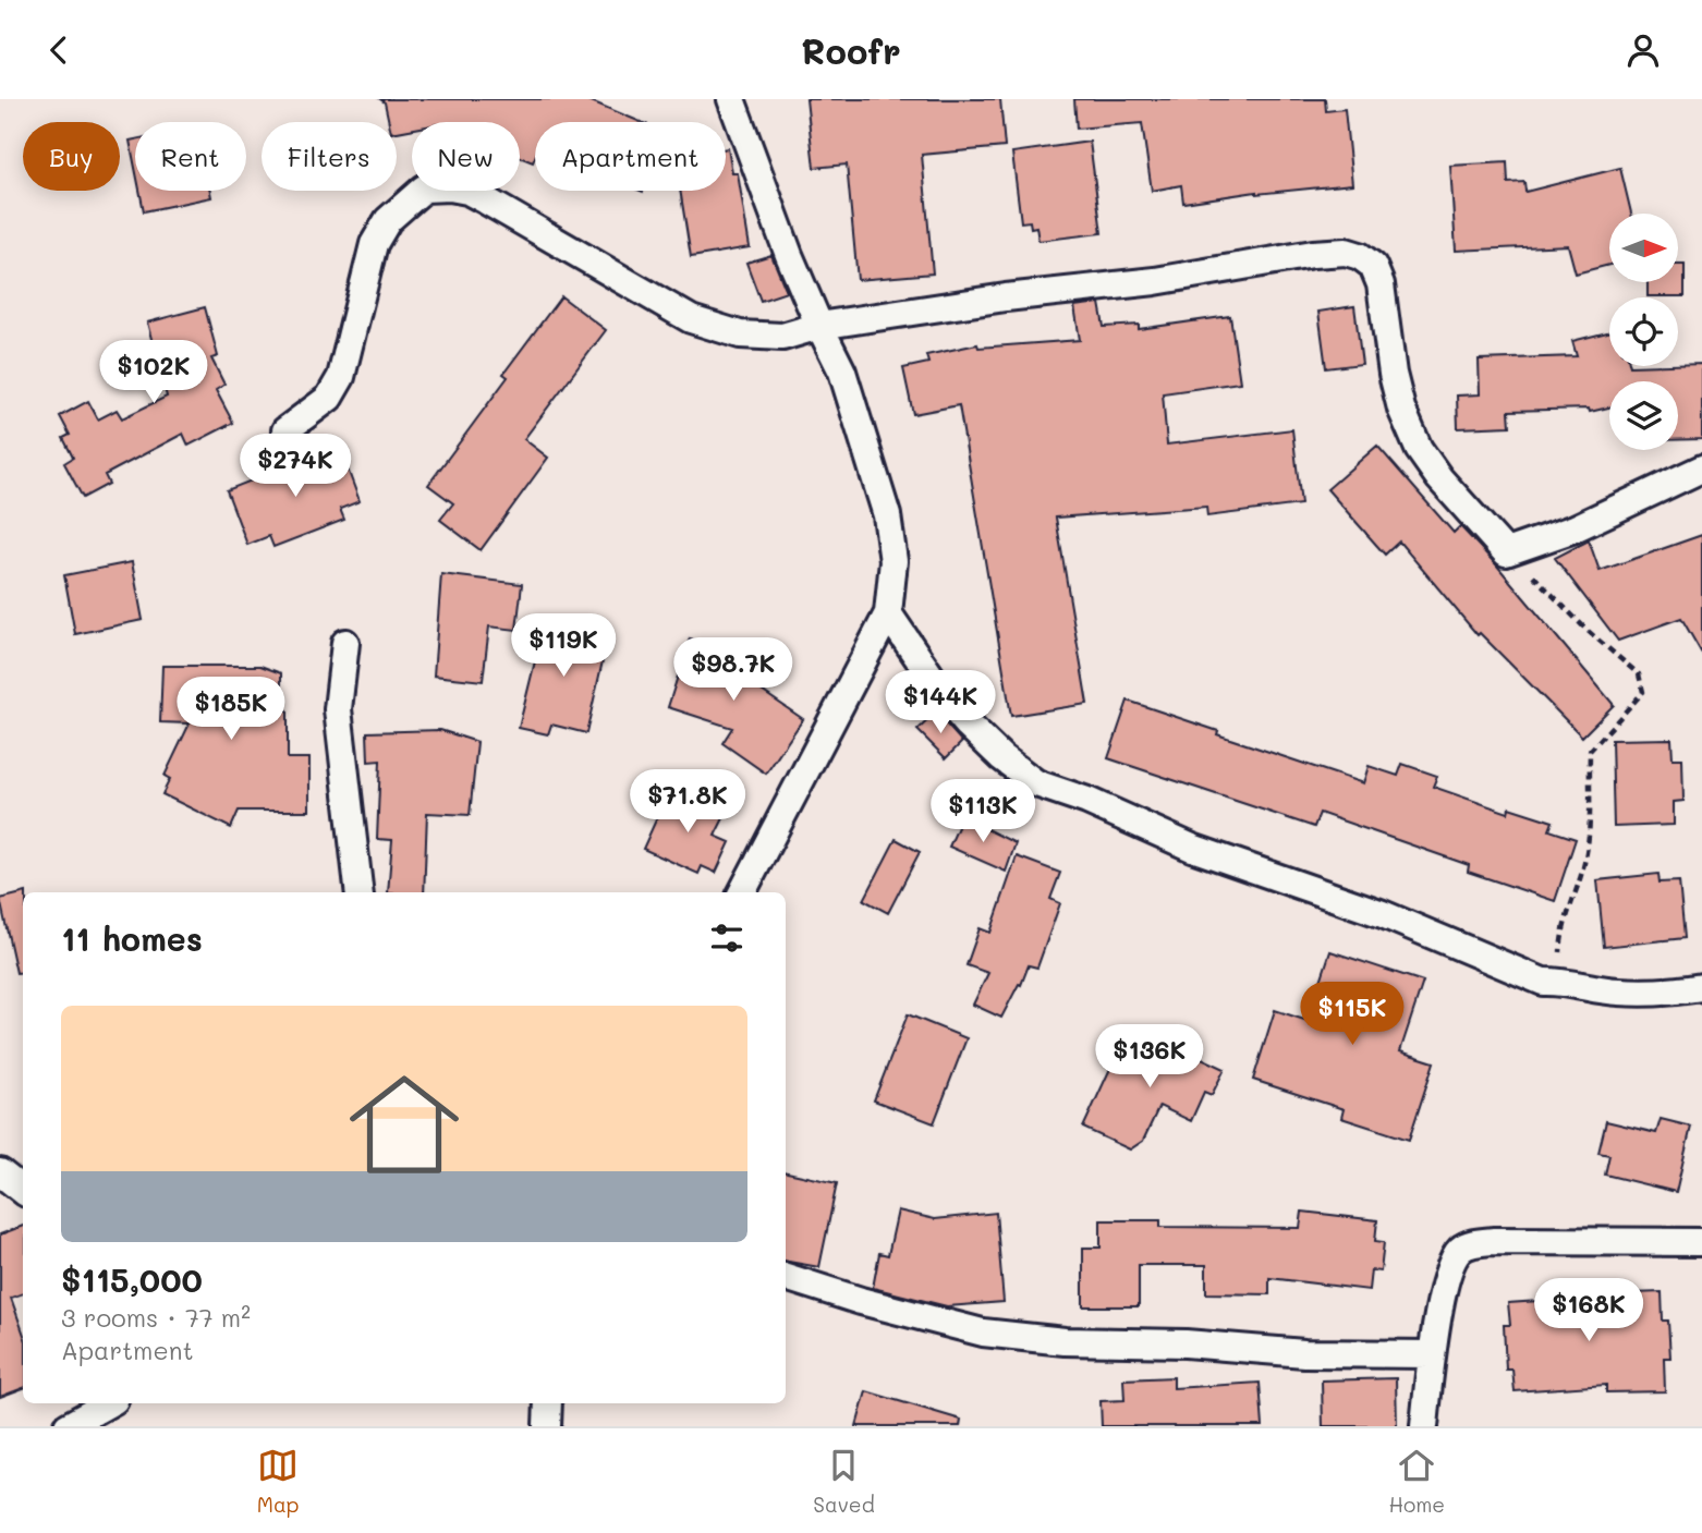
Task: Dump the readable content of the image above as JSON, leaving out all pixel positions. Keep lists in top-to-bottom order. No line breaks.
{"north":"right","page":{"header":"Roofr","chip":["Buy","Rent","Filters","New","Apartment"],"price":["$102K","$274K","$119K","$98.7K","$144K","$185K","$71.8K","$113K","$115K","$136K","$168K"],"heading":"11 homes","list":[{"name":"$115,000","note":"3 rooms · 77 m² · Apartment"}],"tabs":["Map","Saved","Home"]}}
